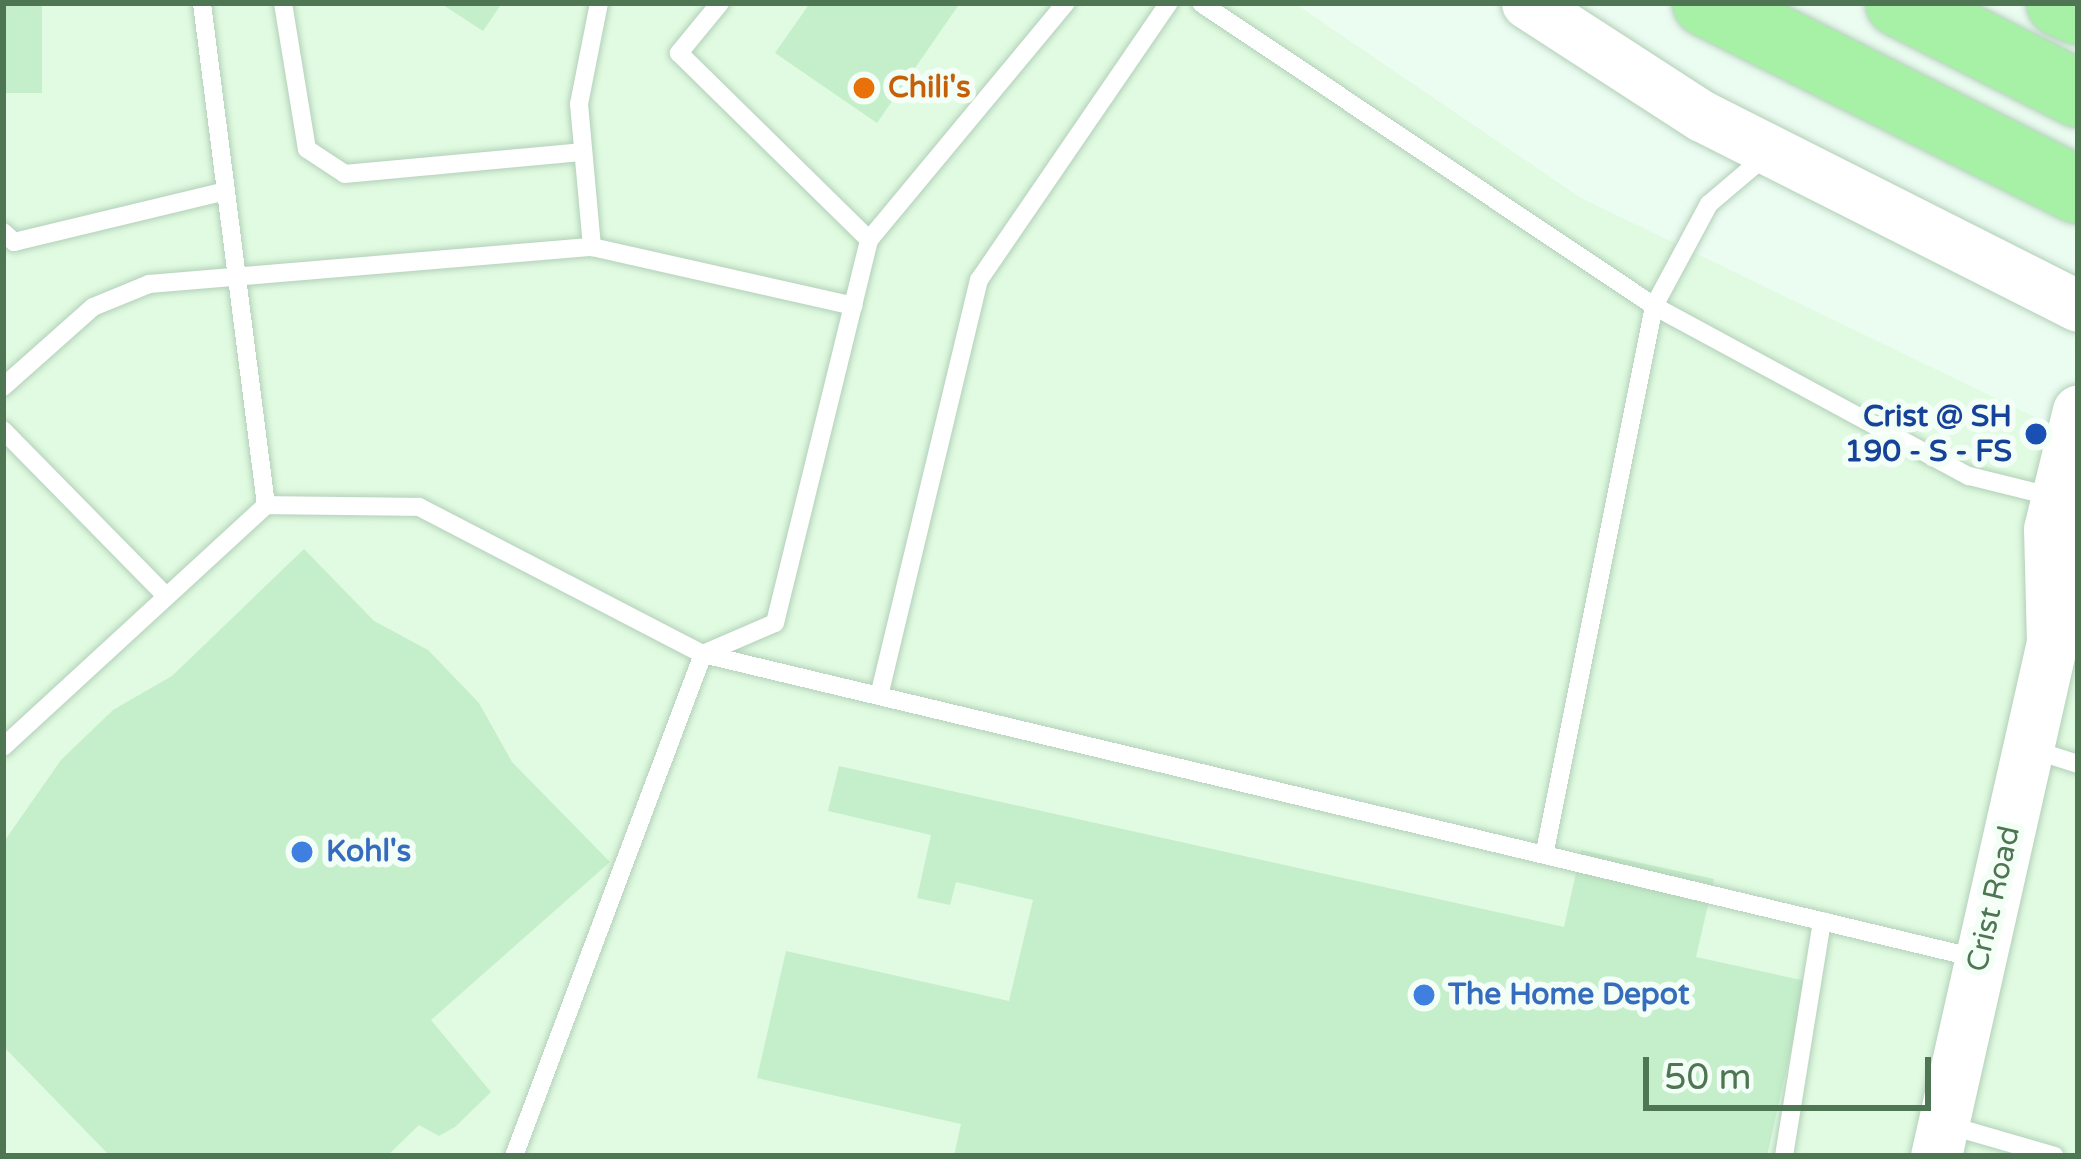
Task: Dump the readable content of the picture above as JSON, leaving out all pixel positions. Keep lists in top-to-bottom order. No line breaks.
{"streets":{"street":["Crist Road"]},"places":["Chili's","Crist @ SH 190 - S - FS","Kohl's","The Home Depot"],"scale_bar":"50 m"}
